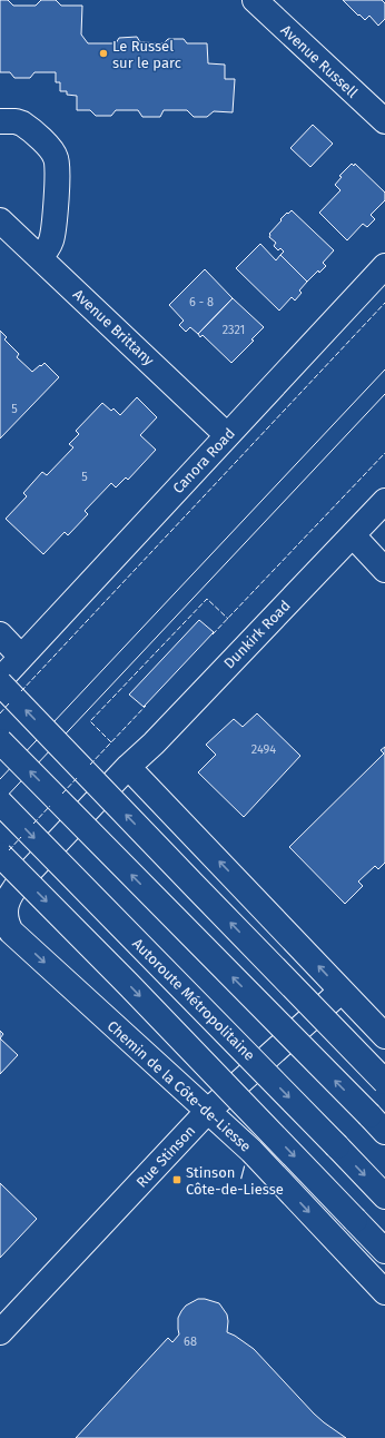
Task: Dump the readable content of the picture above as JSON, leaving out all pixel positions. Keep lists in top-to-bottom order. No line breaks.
{"streets":{"main road":["Avenue Russell","Avenue Brittany","Canora Road","Dunkirk Road","Autoroute Métropolitaine","Chemin de la Côte-de-Liesse","Rue Stinson"]},"crossings":[["Avenue Brittany","Canora Road"],["Dunkirk Road","Chemin de la Côte-de-Liesse"],["Chemin de la Côte-de-Liesse","Rue Stinson"]],"places":{"other":["Le Russel sur le parc"],"transit":["Stinson / Côte-de-Liesse"]},"house_numbers":["6 - 8","2321","5","5","2494","68"]}
